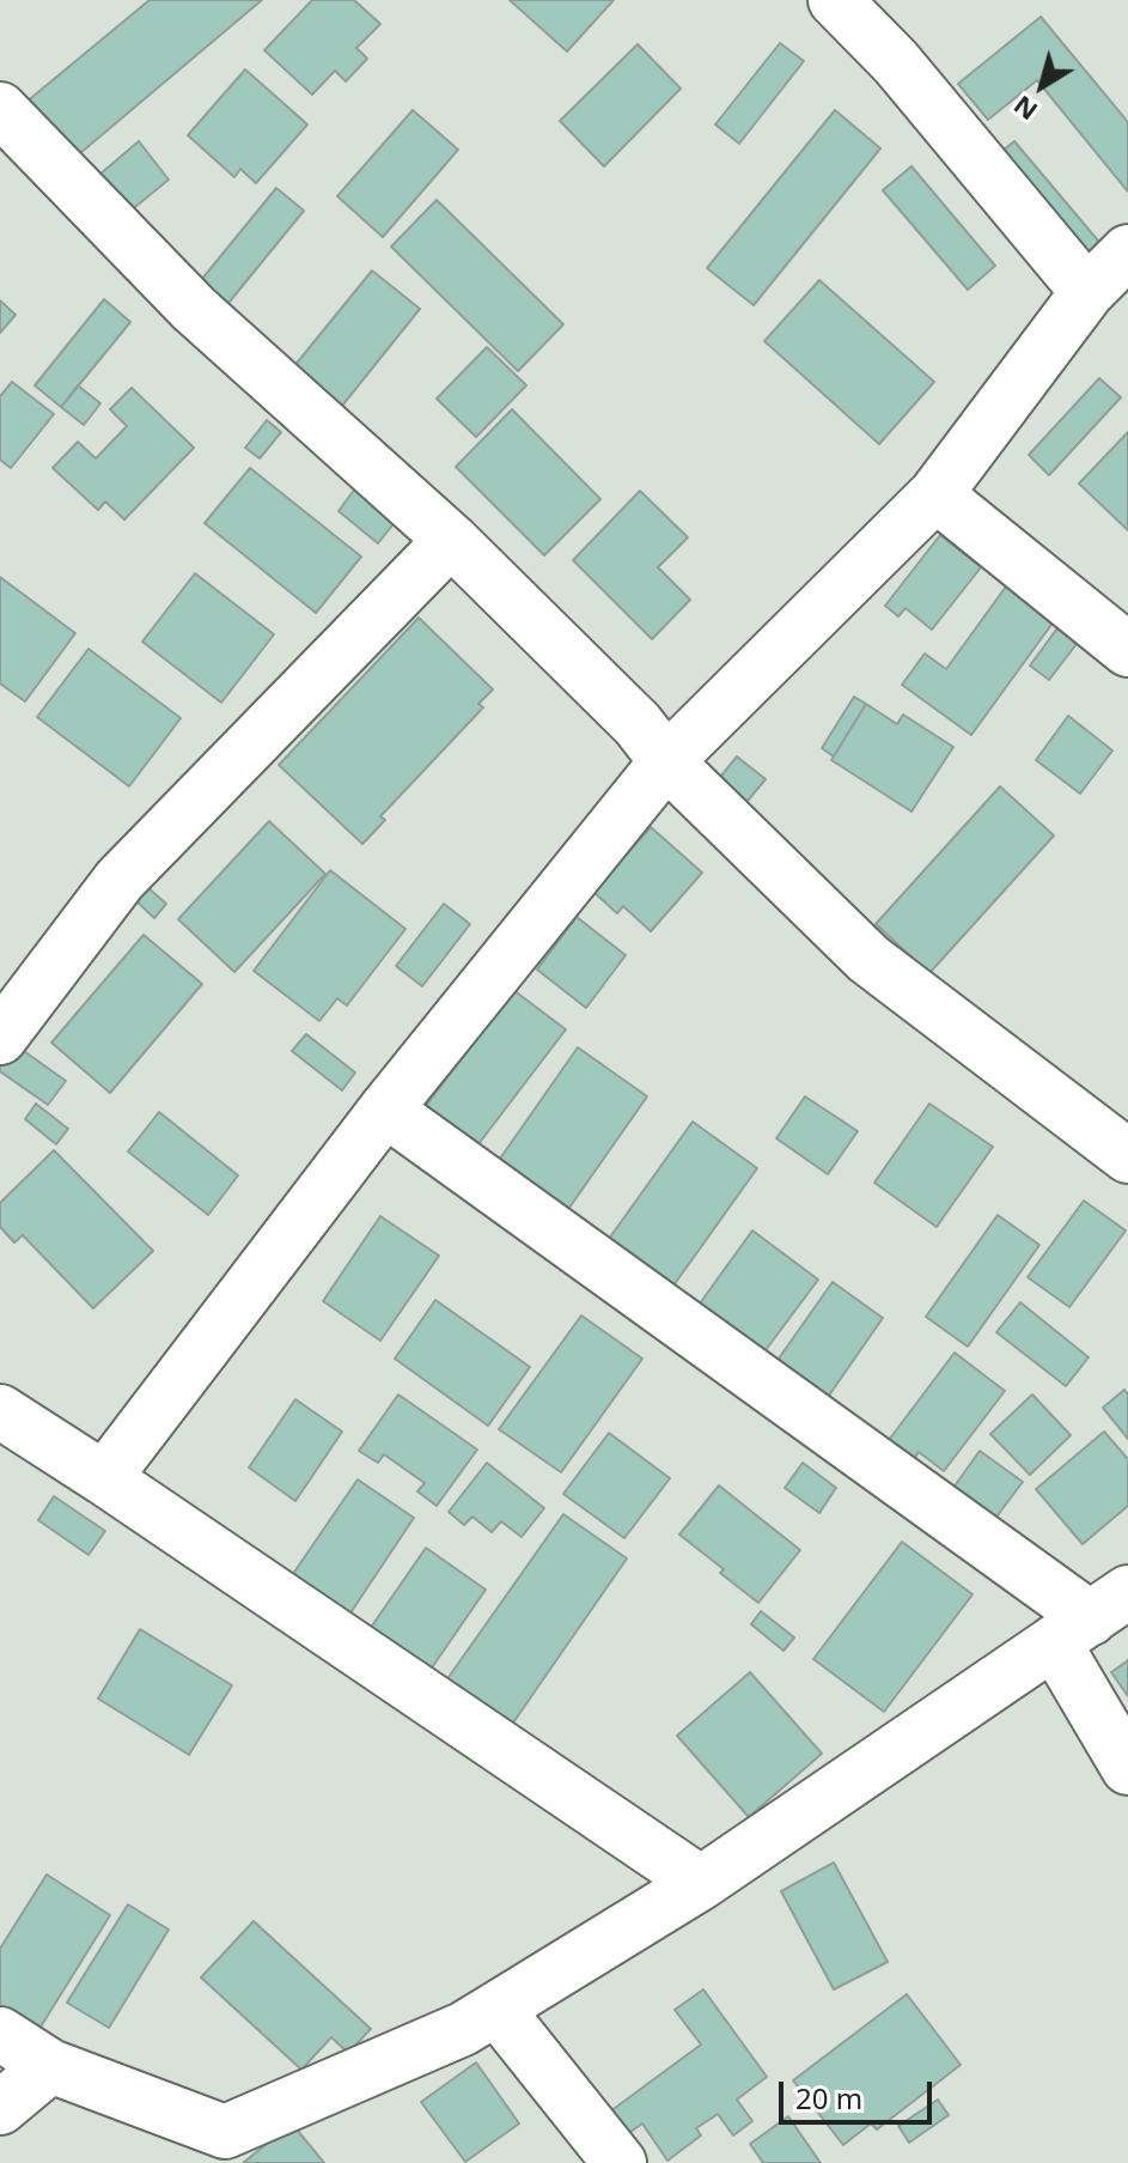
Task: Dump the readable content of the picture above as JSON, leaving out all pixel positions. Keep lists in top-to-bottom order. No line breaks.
{"scale_bar":"20 m","north":"bottom left"}
